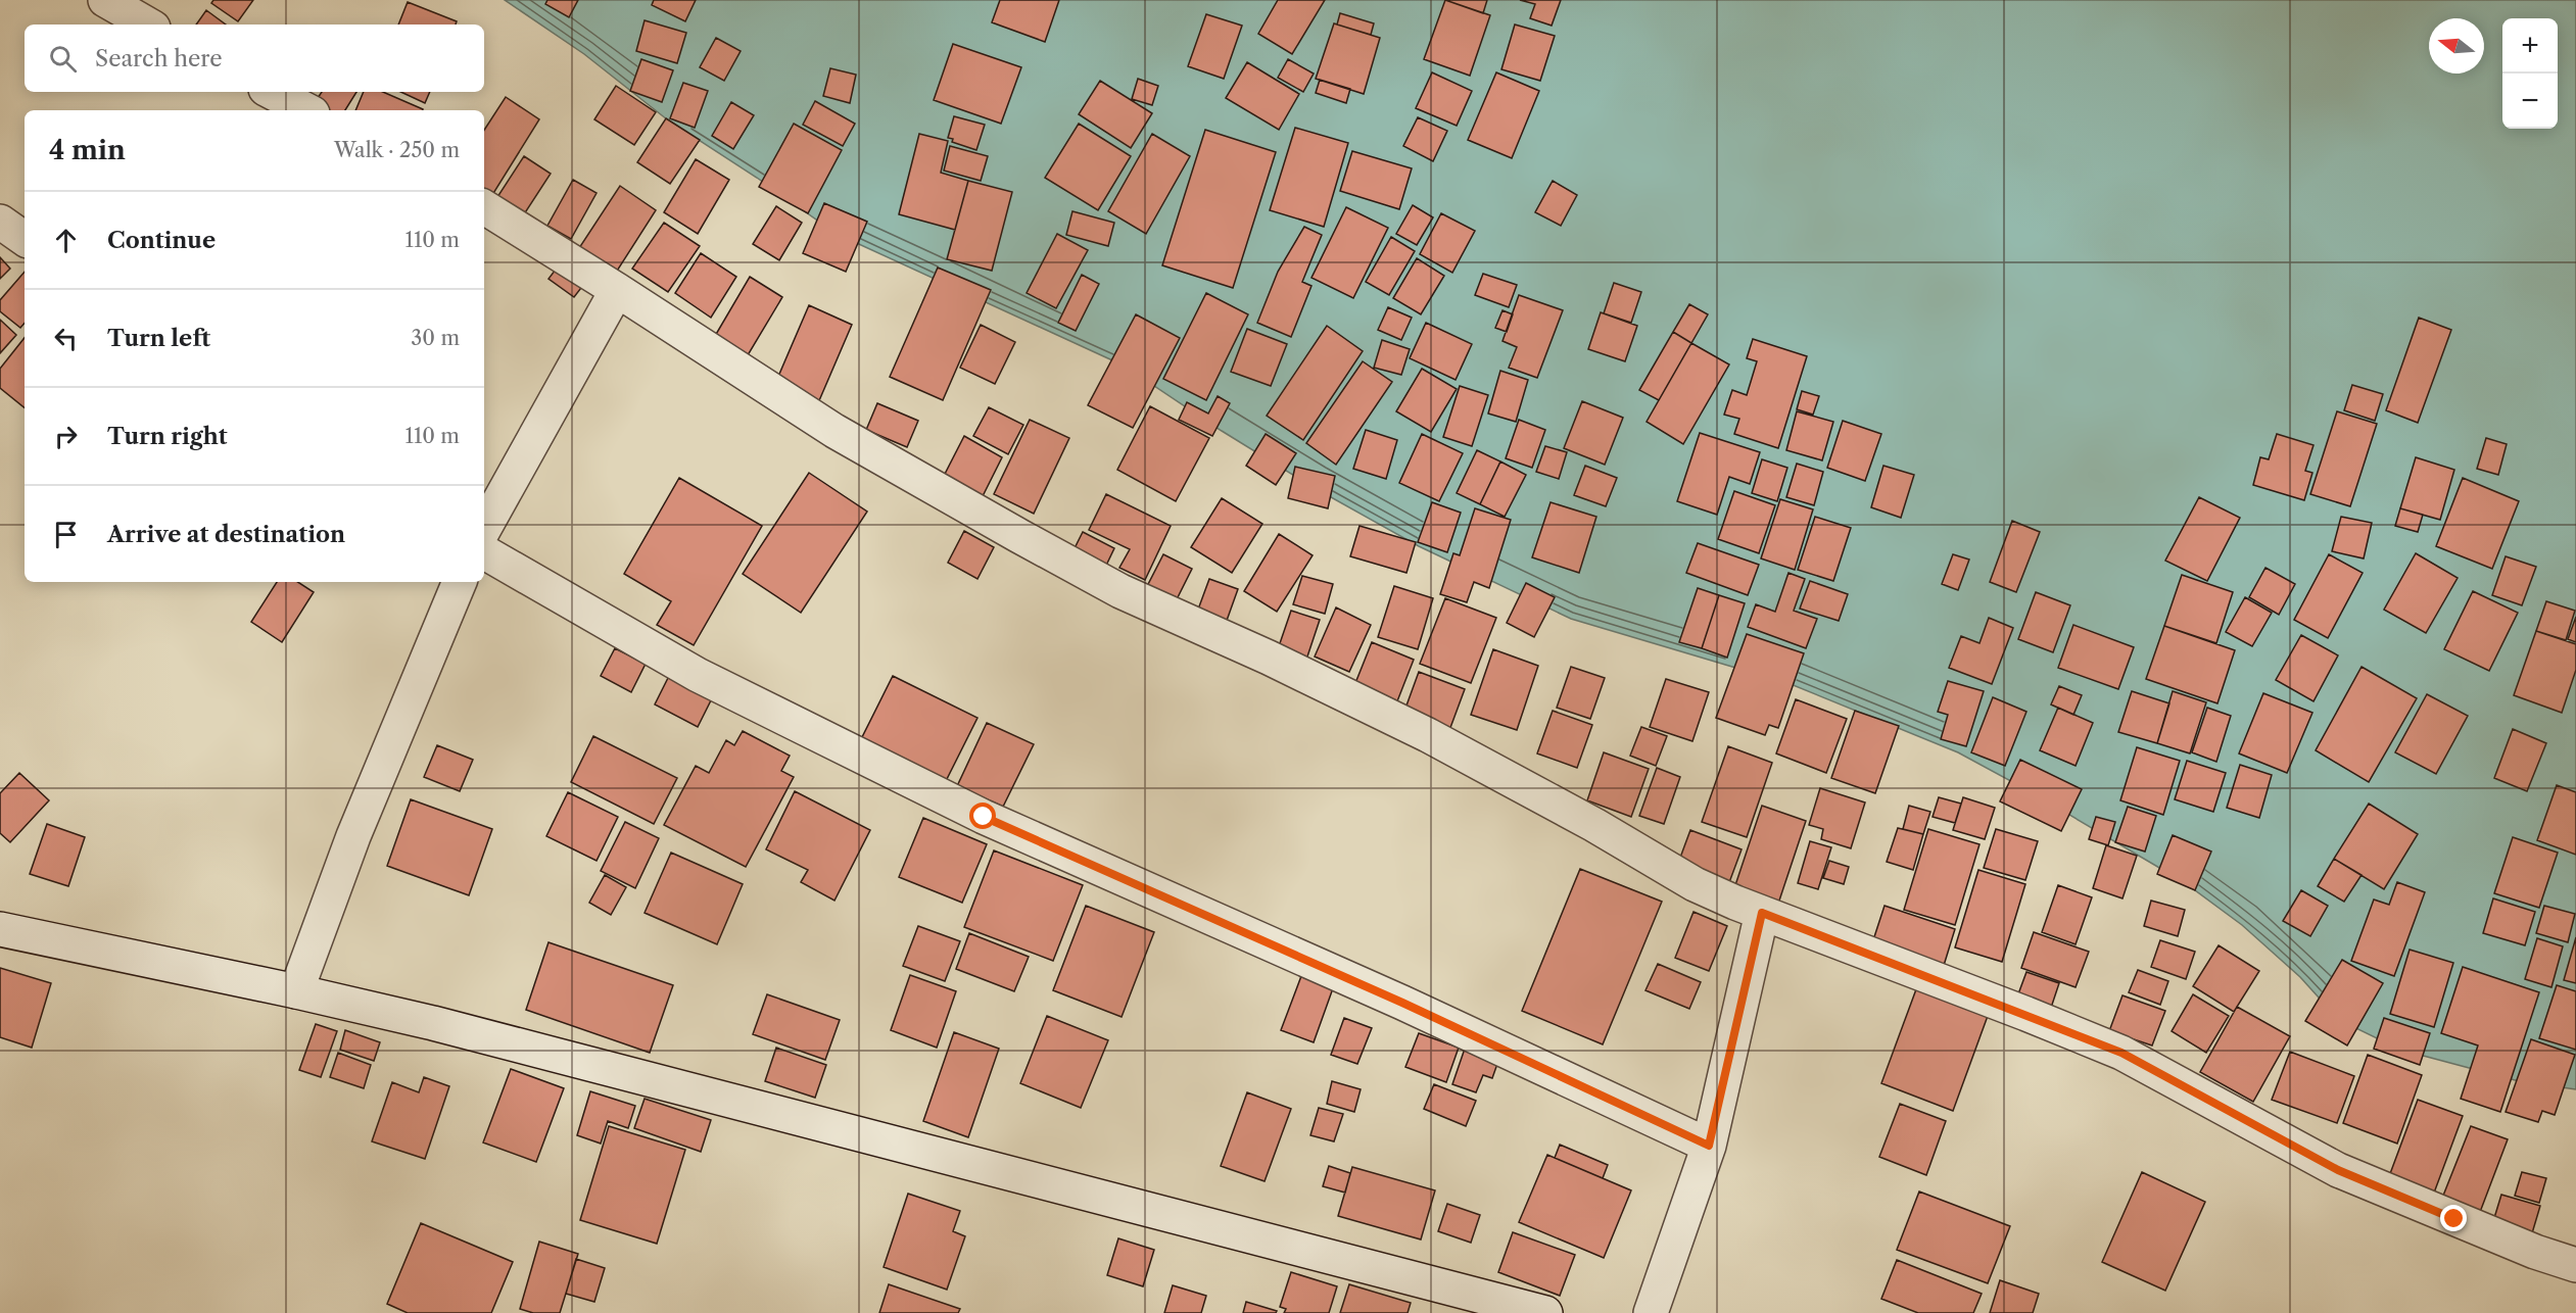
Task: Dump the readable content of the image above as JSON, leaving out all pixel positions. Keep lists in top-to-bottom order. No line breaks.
{"north":"left","page":{"map_buttons":["+","−"],"search":"Search here","heading":["4 min","Walk · 250 m"],"list":[["Continue","110 m"],["Turn left","30 m"],["Turn right","110 m"],"Arrive at destination"]}}
